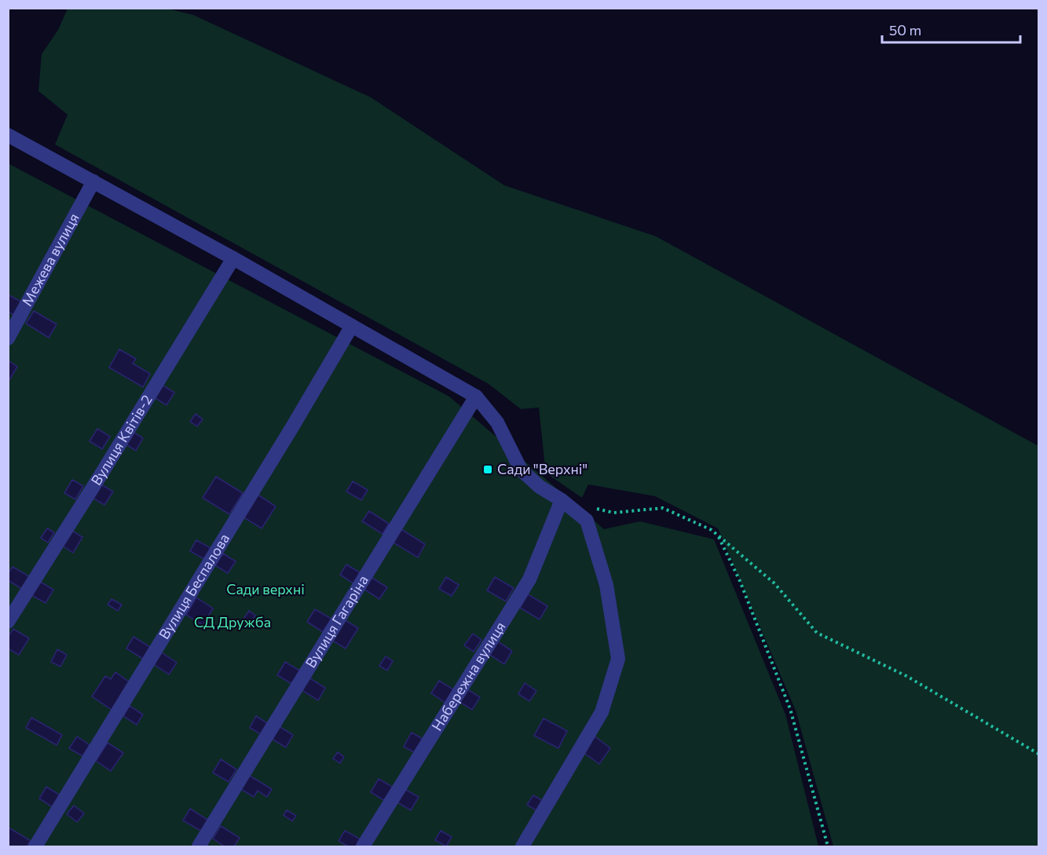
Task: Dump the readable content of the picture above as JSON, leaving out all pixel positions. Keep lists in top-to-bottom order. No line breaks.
{"streets":{"street":["Межева вулиця","Вулиця Квітів-2","Вулиця Беспалова","Вулиця Гагаріна","Набережна вулиця"]},"parks":["Сади верхні","СД Дружба"],"places":{"transit":["Сади \"Верхні\""]},"scale_bar":"50 m"}
